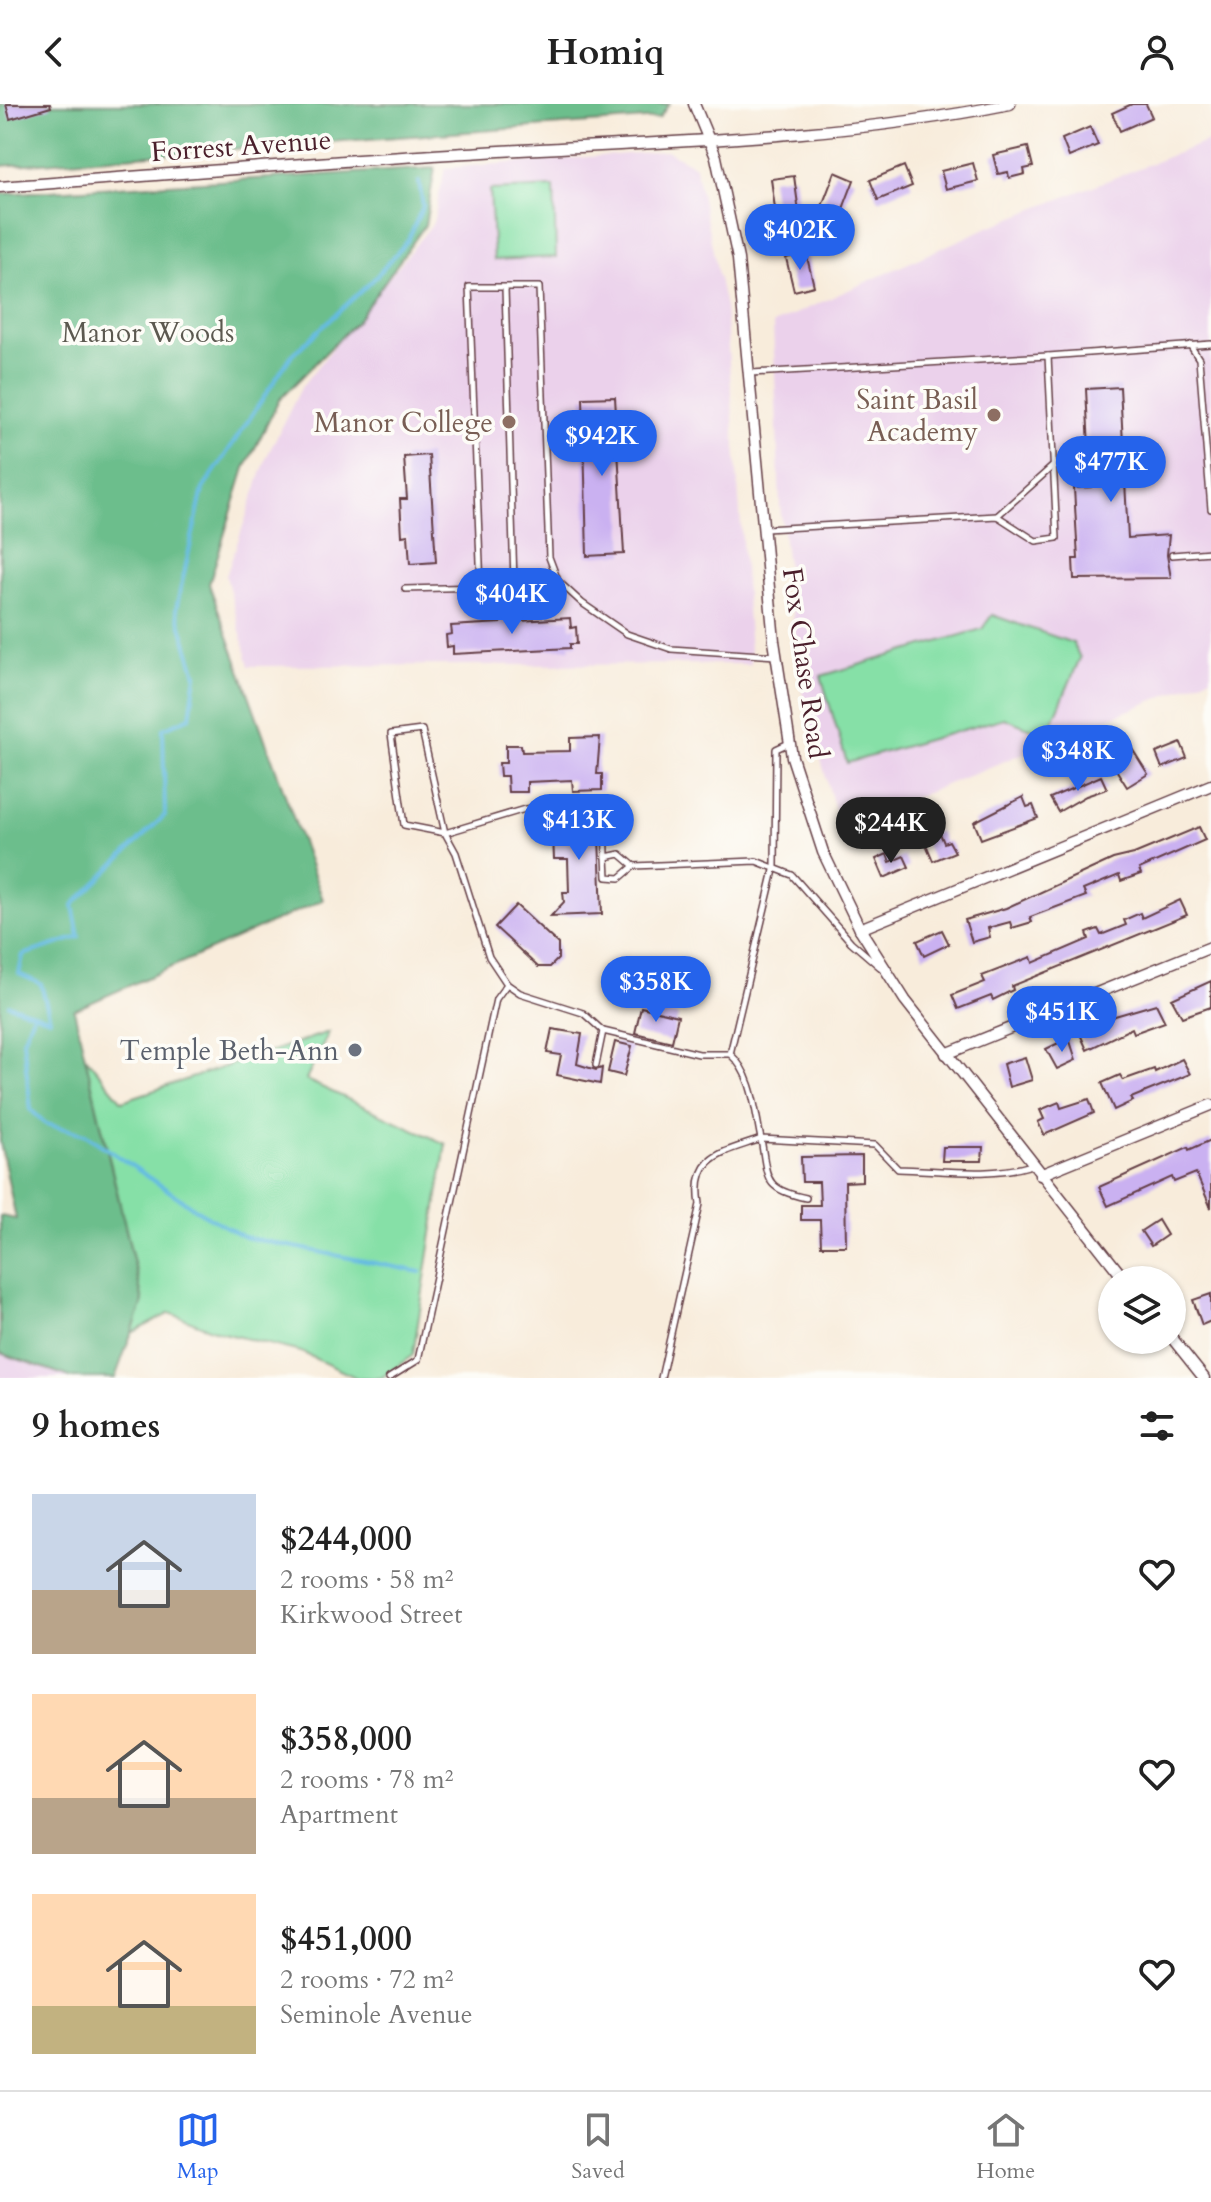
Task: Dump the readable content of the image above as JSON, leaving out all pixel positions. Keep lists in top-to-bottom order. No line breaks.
{"streets":{"street":["Forrest Avenue","Fox Chase Road"]},"crossings":[["Forrest Avenue","Fox Chase Road"]],"parks":["Manor Woods"],"places":["Saint Basil Academy","Manor College","Temple Beth-Ann"],"page":{"header":"Homiq","price":["$402K","$942K","$477K","$404K","$348K","$413K","$244K","$358K","$451K"],"heading":"9 homes","list":[{"name":"$244,000","note":"2 rooms · 58 m² · Kirkwood Street"},{"name":"$358,000","note":"2 rooms · 78 m² · Apartment"},{"name":"$451,000","note":"2 rooms · 72 m² · Seminole Avenue"}],"tabs":["Map","Saved","Home"]}}
